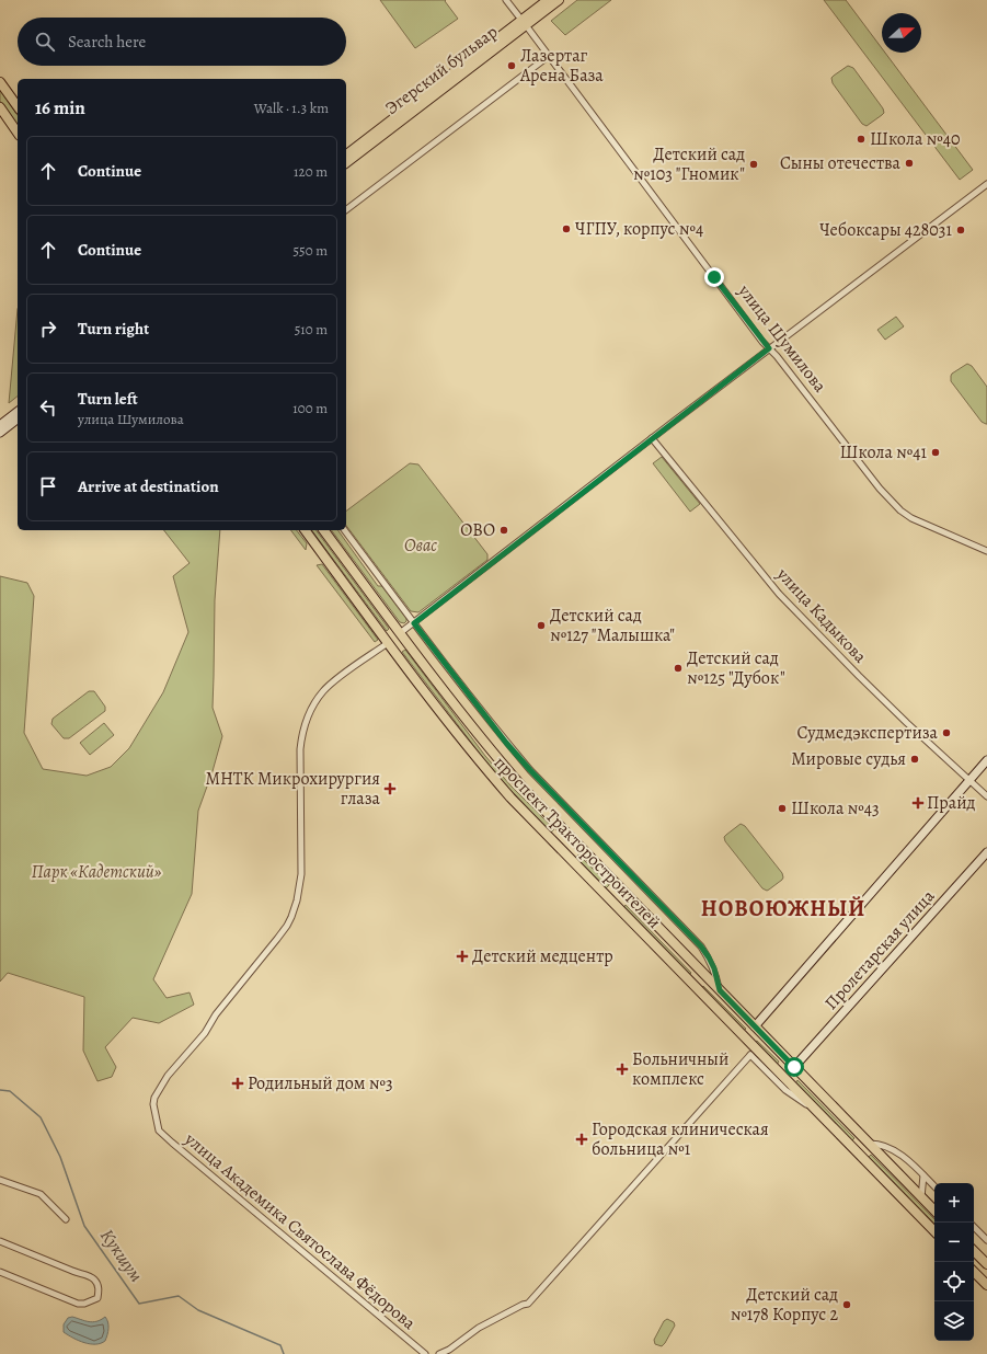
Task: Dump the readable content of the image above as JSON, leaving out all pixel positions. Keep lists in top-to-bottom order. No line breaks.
{"streets":{"main road":["Эгерский бульвар","проспект Тракторостроителей"],"street":["улица Шумилова","улица Кадыкова","Пролетарская улица","улица Академика Святослава Фёдорова"]},"crossings":[["Эгерский бульвар","улица Шумилова"],["проспект Тракторостроителей","Пролетарская улица"],["проспект Тракторостроителей","улица Академика Святослава Фёдорова"]],"districts":["НОВОЮЖНЫЙ"],"water":["Кукшум"],"parks":["Овас","Парк «Кадетский»"],"places":{"other":["Лазертаг Арена База","Школа №40","Сыны отечества","Детский сад №103 \"Гномик\"","ЧГПУ, корпус №4","Чебоксары 428031","Школа №41","ОВО","Детский сад №127 \"Малышка\"","Детский сад №125 \"Дубок\"","Судмедэкспертиза","Мировые судья","Школа №43","Детский сад №178 Корпус 2"],"health":["МНТК Микрохирургия глаза","Прайд","Детский медцентр","Больничный комплекс","Родильный дом №3","Городская клиническая больница №1"]},"north":"right","page":{"search":"Search here","heading":["16 min","Walk · 1.3 km"],"list":[["Continue","120 m"],["Continue","550 m"],["Turn right","510 m"],["Turn left","улица Шумилова","100 m"],"Arrive at destination"],"map_buttons":["+","−"]}}
